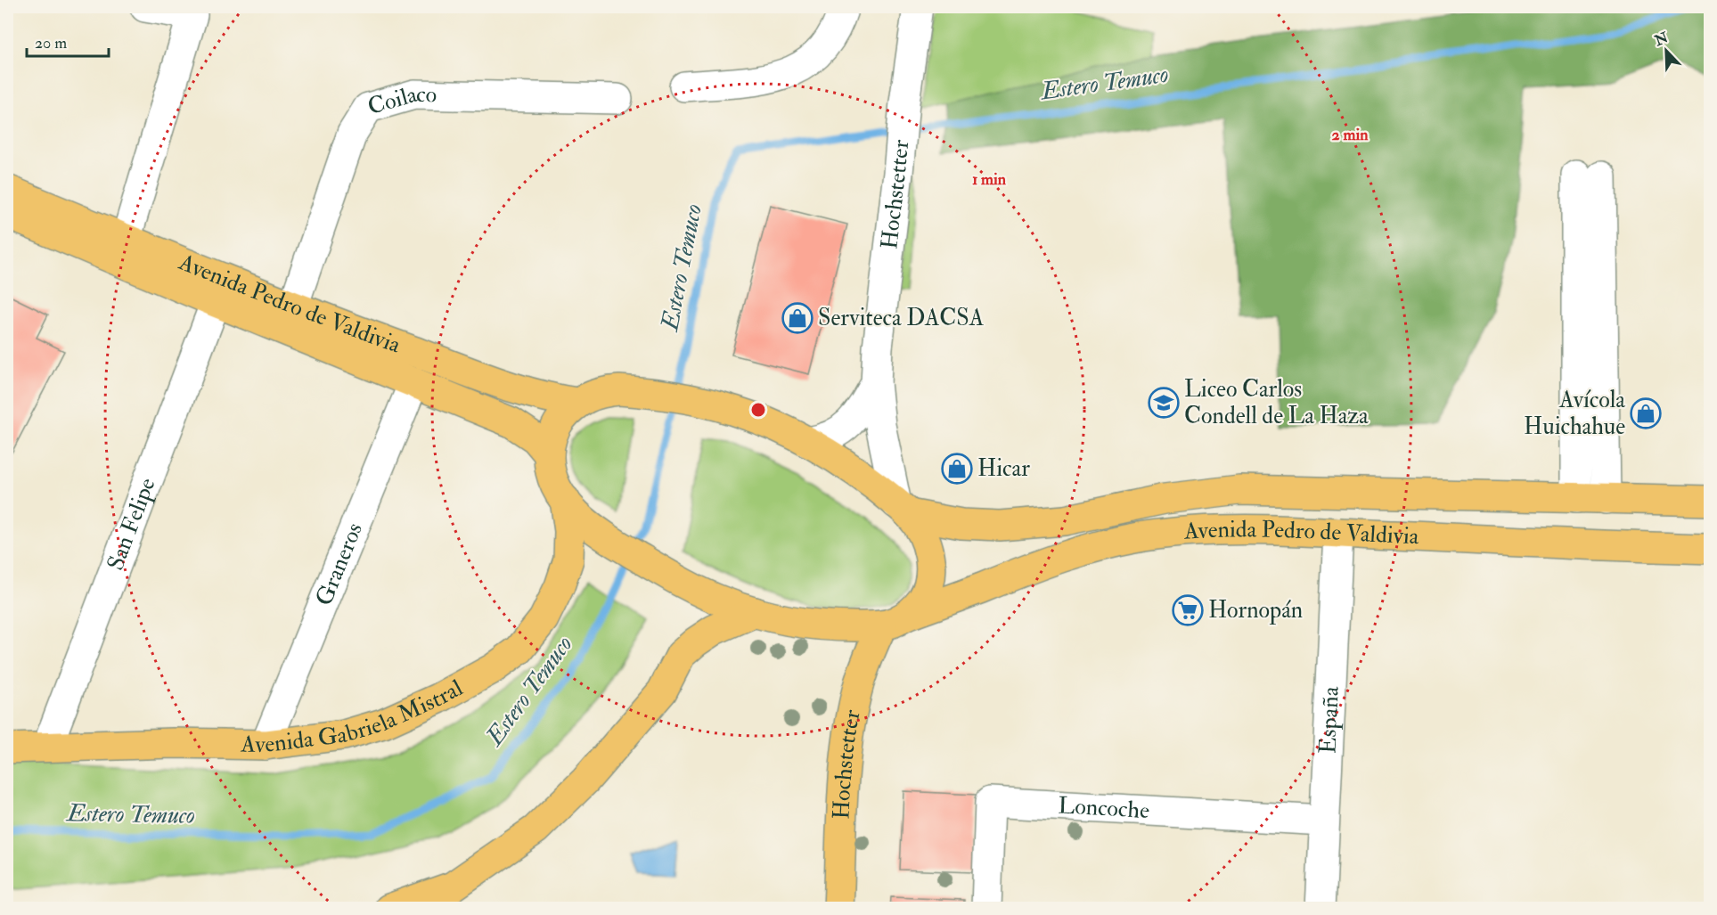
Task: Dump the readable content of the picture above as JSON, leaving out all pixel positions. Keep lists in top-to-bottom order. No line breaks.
{"streets":{"main road":["Hochstetter","Avenida Pedro de Valdivia","Avenida Gabriela Mistral"],"street":["Coilaco","San Felipe","Graneros","España","Loncoche"]},"crossings":[["Coilaco","Avenida Pedro de Valdivia"],["Hochstetter","Avenida Pedro de Valdivia"],["Avenida Pedro de Valdivia","San Felipe"],["Avenida Pedro de Valdivia","Graneros"],["Avenida Pedro de Valdivia","Avenida Gabriela Mistral"],["Avenida Pedro de Valdivia","España"],["San Felipe","Avenida Gabriela Mistral"],["Graneros","Avenida Gabriela Mistral"],["España","Loncoche"]],"water":["Estero Temuco"],"places":{"shop":["Serviteca DACSA","Avícola Huichahue","Hicar"],"school or university":["Liceo Carlos Condell de La Haza"],"supermarket":["Hornopán"]},"scale_bar":"20 m","north":"top left","rings":["2 min","1 min"]}
